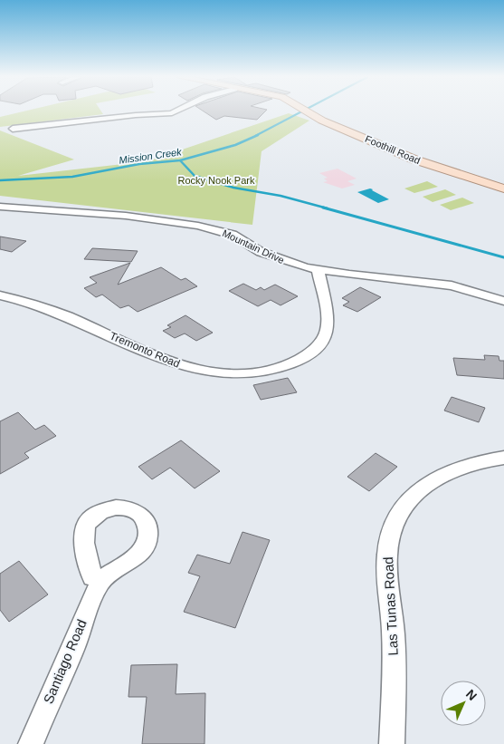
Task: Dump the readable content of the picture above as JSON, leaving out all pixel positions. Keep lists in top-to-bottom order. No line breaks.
{"streets":{"main road":["Foothill Road"],"street":["Mountain Drive","Tremonto Road","Las Tunas Road","Santiago Road"]},"crossings":[["Mountain Drive","Tremonto Road"]],"water":["Mission Creek"],"parks":["Rocky Nook Park"],"north":"top right"}
